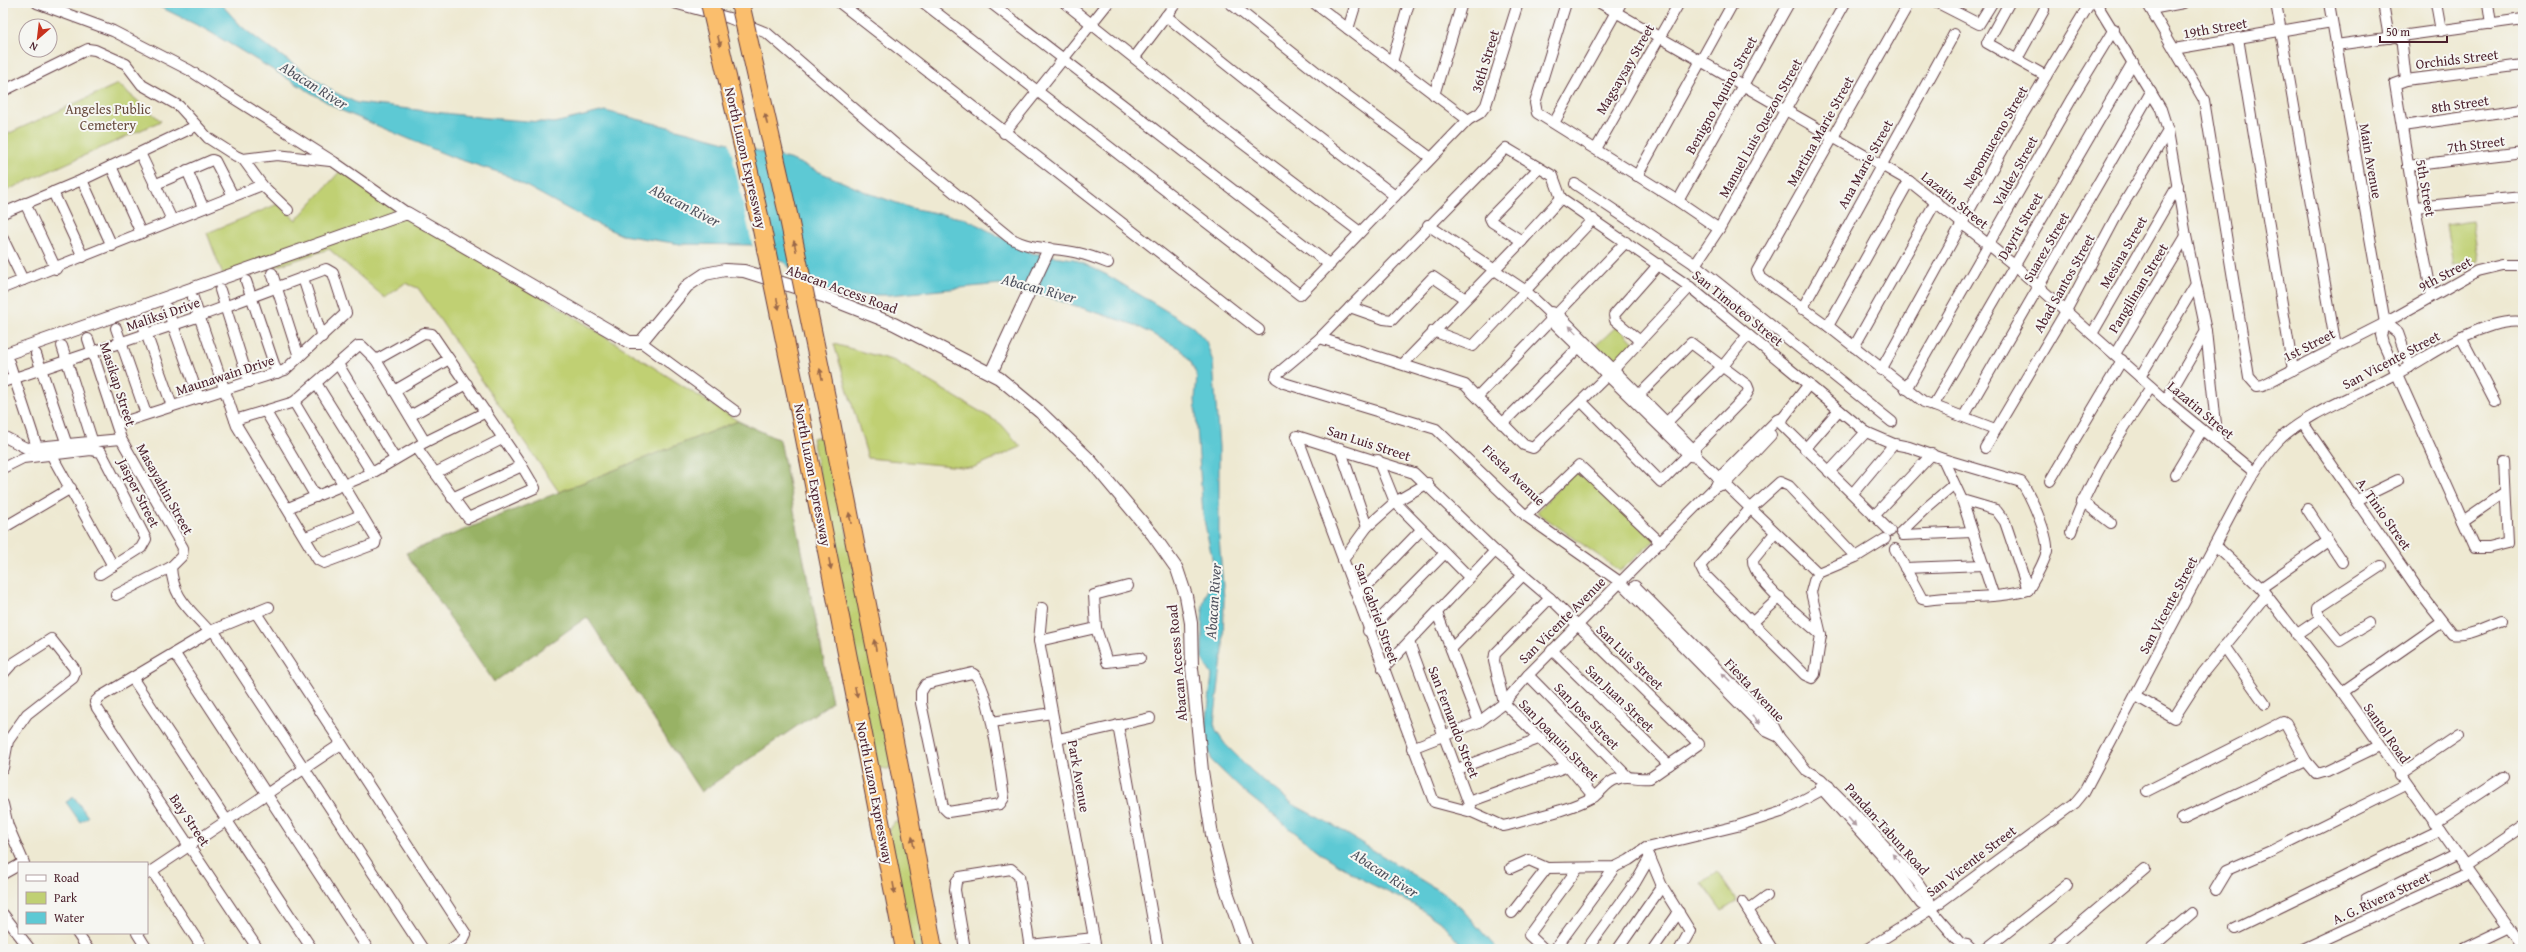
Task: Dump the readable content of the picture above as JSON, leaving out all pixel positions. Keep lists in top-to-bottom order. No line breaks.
{"streets":{"highway":["North Luzon Expressway"],"street":["19th Street","Orchids Street","36th Street","Magsaysay Street","Benigno Aquino Street","8th Street","Manuel Luis Quezon Street","Martina Marie Street","Nepomuceno Street","7th Street","Main Avenue","Ana Marie Street","Valdez Street","5th Street","Lazatin Street","Dayrit Street","Suarez Street","Mesina Street","9th Street","Abad Santos Street","Pangilinan Street","Abacan Access Road","San Timoteo Street","Maliksi Drive","1st Street","San Vicente Street","Maunawain Drive","Masikap Street","San Luis Street","Fiesta Avenue","Masayahin Street","Jasper Street","A. Tinio Street","San Gabriel Street","San Vicente Avenue","San Juan Street","San Jose Street","San Fernando Street","Santol Road","San Joaquin Street","Park Avenue","Bay Street","Pandan-Tabun Road","A. G. Rivera Street"]},"crossings":[["19th Street","Main Avenue"],["19th Street","1st Street"],["Orchids Street","5th Street"],["Magsaysay Street","Lazatin Street"],["Benigno Aquino Street","Lazatin Street"],["8th Street","5th Street"],["Manuel Luis Quezon Street","Lazatin Street"],["Martina Marie Street","Ana Marie Street"],["Martina Marie Street","Lazatin Street"],["Nepomuceno Street","Lazatin Street"],["7th Street","5th Street"],["Main Avenue","9th Street"],["Main Avenue","1st Street"],["Main Avenue","San Vicente Street"],["Ana Marie Street","Lazatin Street"],["Valdez Street","Lazatin Street"],["5th Street","9th Street"],["Lazatin Street","Dayrit Street"],["Lazatin Street","Suarez Street"],["Lazatin Street","Mesina Street"],["Lazatin Street","Abad Santos Street"],["Lazatin Street","Pangilinan Street"],["Lazatin Street","San Vicente Street"],["9th Street","1st Street"],["San Timoteo Street","San Vicente Avenue"],["Maliksi Drive","Maunawain Drive"],["Maliksi Drive","Masikap Street"],["San Vicente Street","A. Tinio Street"],["San Vicente Street","Santol Road"],["San Vicente Street","Pandan-Tabun Road"],["Maunawain Drive","Masikap Street"],["Masikap Street","Masayahin Street"],["San Luis Street","San Gabriel Street"],["San Luis Street","San Vicente Avenue"],["San Luis Street","San Juan Street"],["San Luis Street","San Jose Street"],["San Luis Street","San Fernando Street"],["San Luis Street","San Joaquin Street"],["Fiesta Avenue","San Vicente Avenue"],["Fiesta Avenue","Pandan-Tabun Road"],["San Gabriel Street","San Vicente Avenue"],["San Vicente Avenue","San Juan Street"],["San Vicente Avenue","San Jose Street"],["San Vicente Avenue","San Fernando Street"],["San Vicente Avenue","San Joaquin Street"],["Santol Road","A. G. Rivera Street"]],"water":["Abacan River"],"parks":["Angeles Public Cemetery"],"legend":["Road","Park","Water"],"scale_bar":"50 m","north":"bottom left"}
